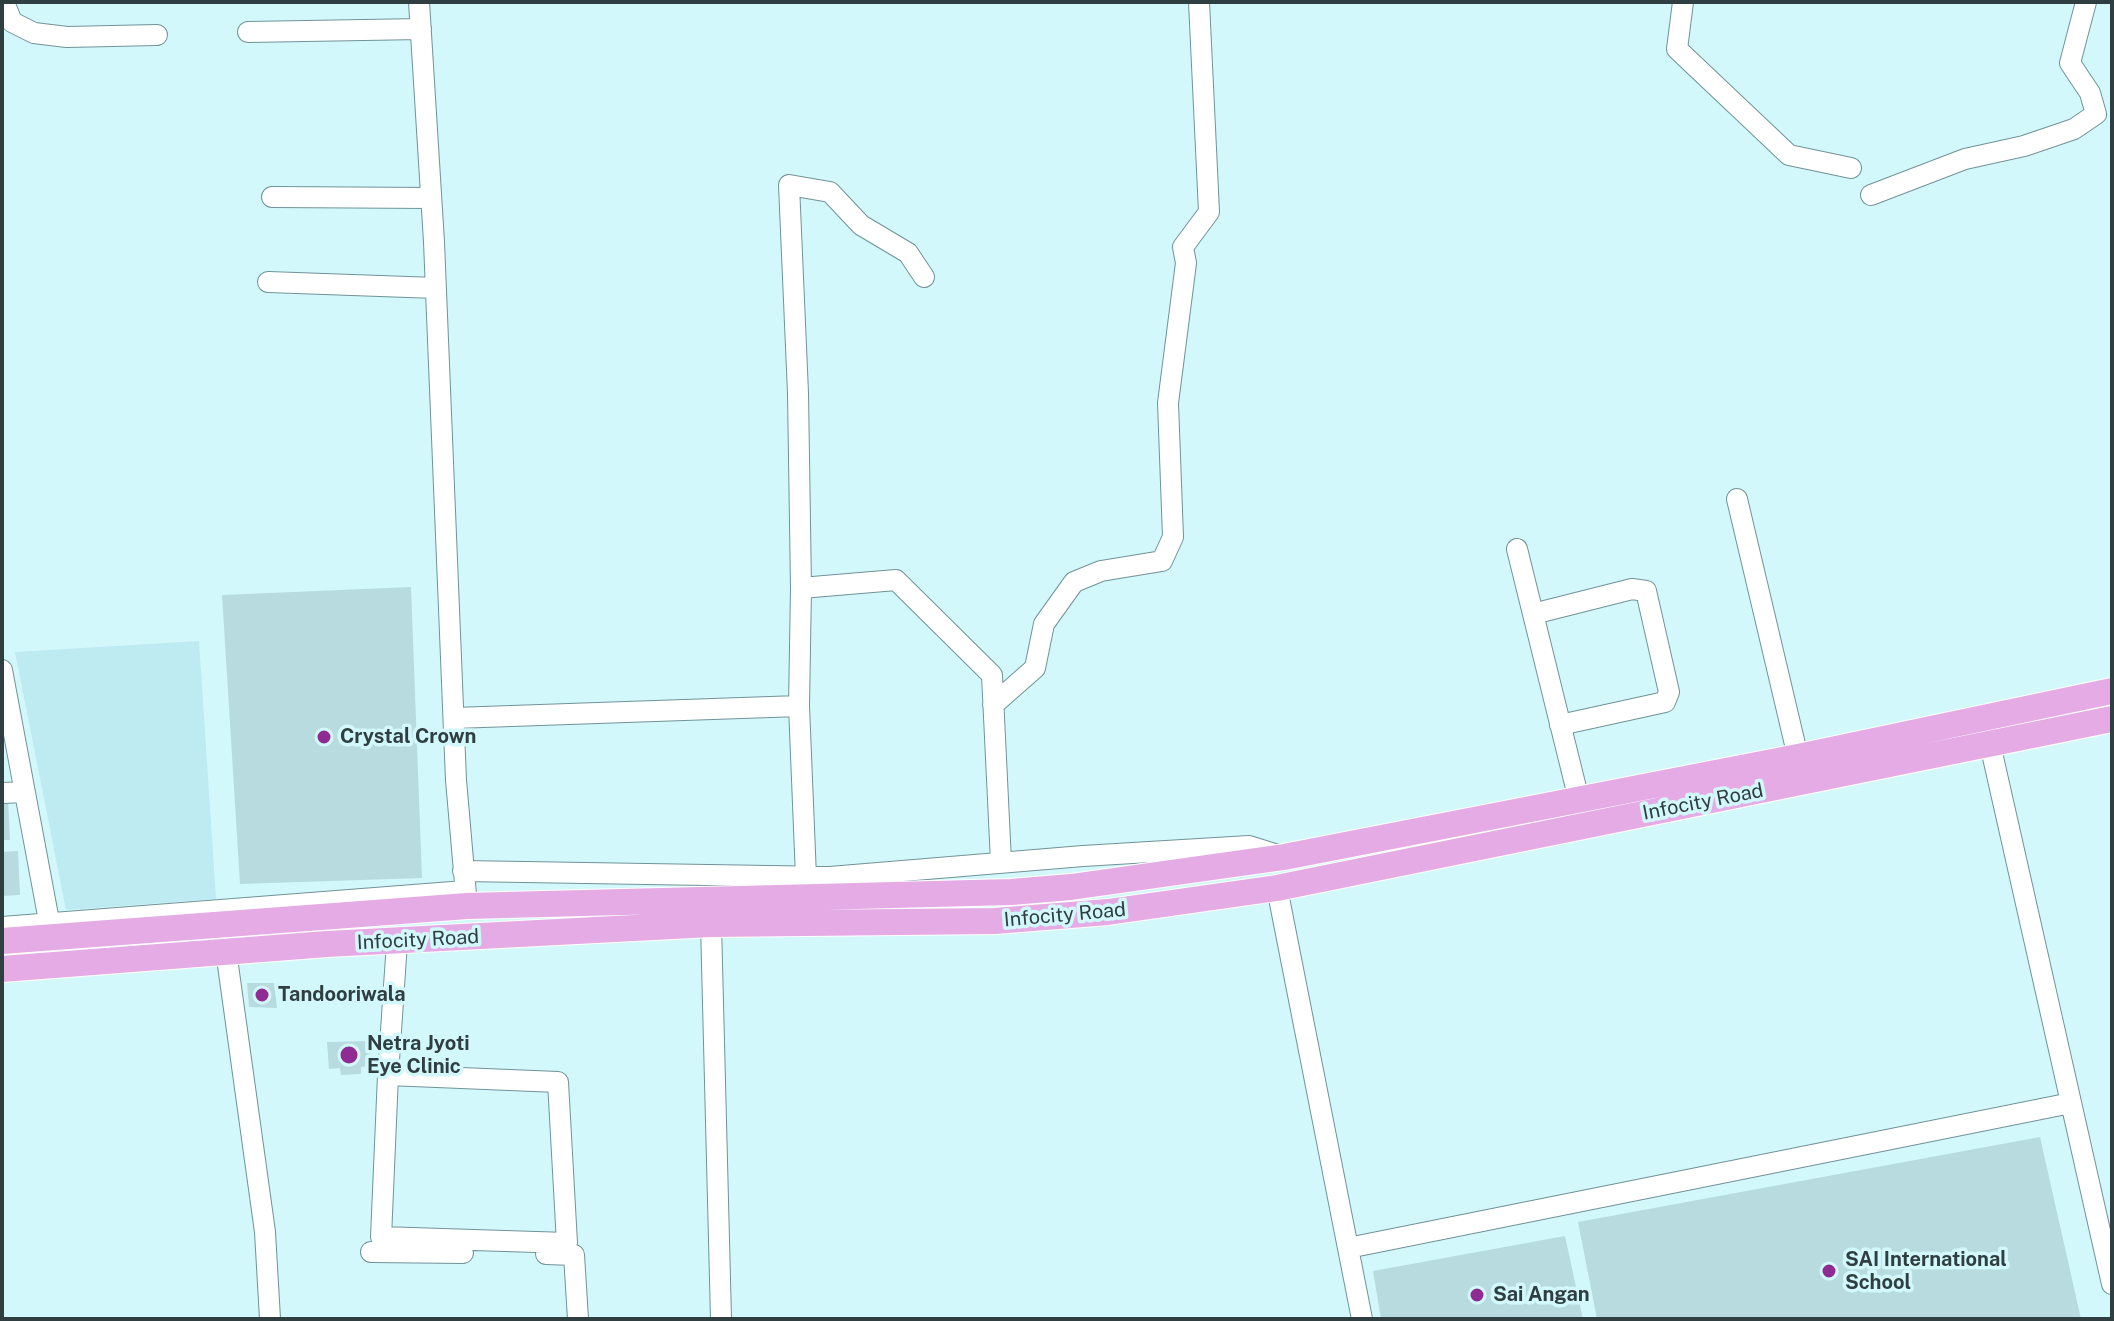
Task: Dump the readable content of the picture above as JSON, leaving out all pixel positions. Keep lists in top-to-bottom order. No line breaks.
{"streets":{"main road":["Infocity Road"]},"places":["Crystal Crown","Tandooriwala","Netra Jyoti Eye Clinic","SAI International School","Sai Angan"]}
